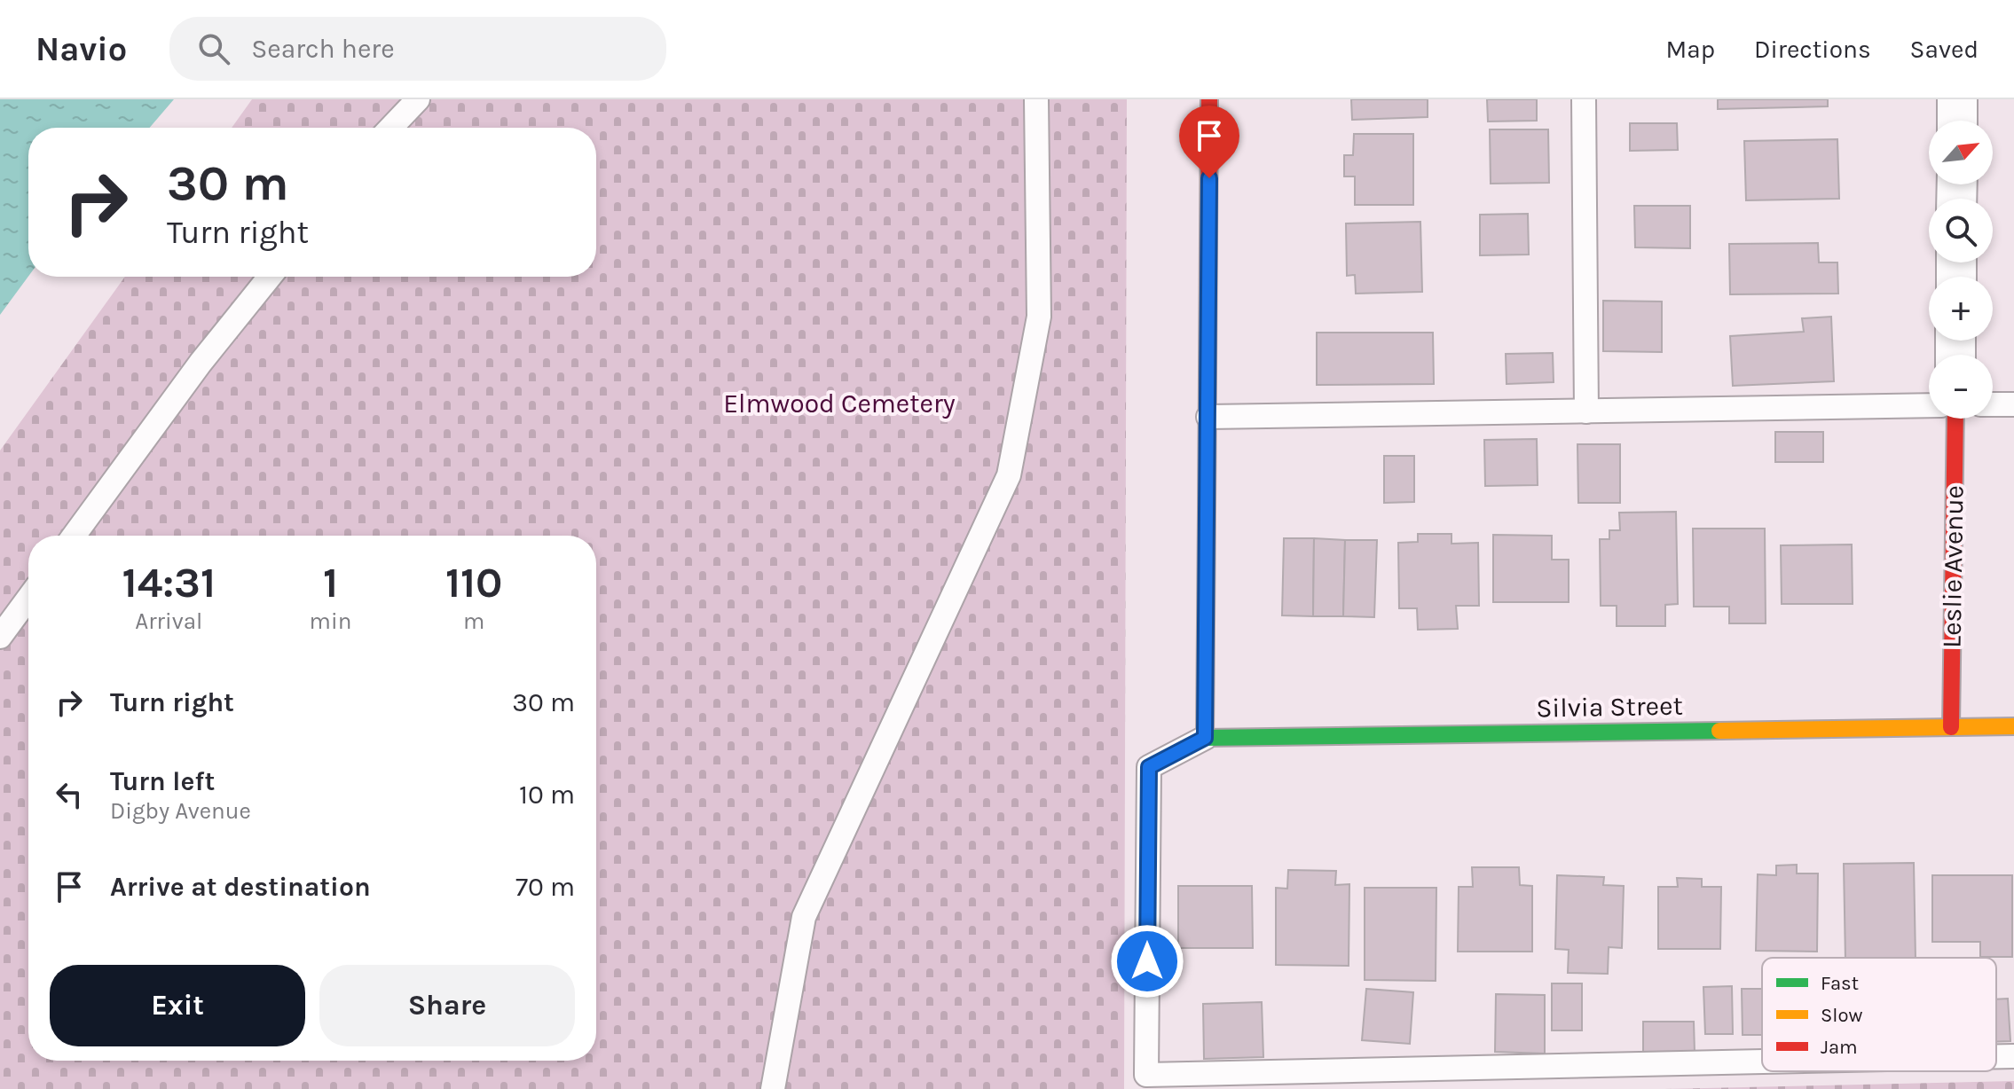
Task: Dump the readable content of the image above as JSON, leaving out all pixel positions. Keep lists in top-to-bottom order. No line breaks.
{"streets":{"street":["Leslie Avenue","Silvia Street"]},"crossings":[["Leslie Avenue","Silvia Street"]],"parks":["Elmwood Cemetery"],"legend":["Fast","Slow","Jam"],"north":"top right","page":{"header":"Navio","search":"Search here","nav":["Map","Directions","Saved"],"map_buttons":["+","−"],"turn":["30 m","Turn right"],"eta":["14:31","Arrival","1","min","110","m"],"list":[{"name":"Turn right","value":"30 m"},{"name":"Turn left","note":"Digby Avenue","value":"10 m"},{"name":"Arrive at destination","value":"70 m"}],"buttons":["Exit","Share"]}}
